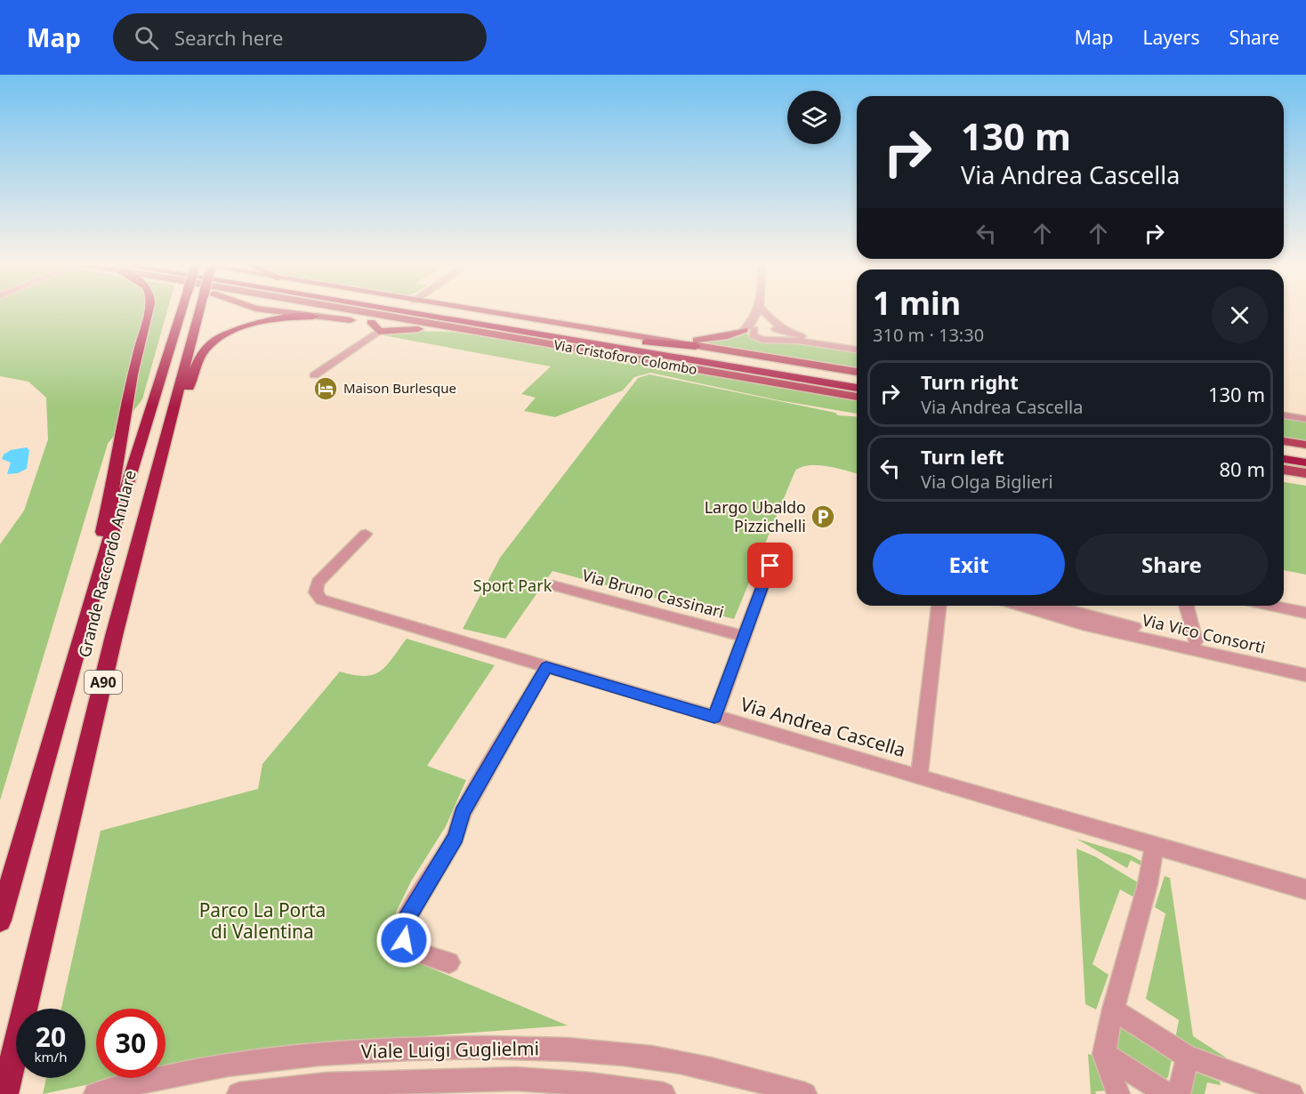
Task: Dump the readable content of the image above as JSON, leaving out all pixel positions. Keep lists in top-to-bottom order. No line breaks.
{"streets":{"highway":["Via Cristoforo Colombo","Grande Raccordo Anulare","A90"],"street":["Via Bruno Cassinari","Via Vico Consorti","Via Andrea Cascella","Viale Luigi Guglielmi"]},"parks":["Sport Park","Parco La Porta di Valentina"],"places":{"hotel":["Maison Burlesque"],"parking":["Largo Ubaldo Pizzichelli"]},"page":{"header":"Map","search":"Search here","nav":["Map","Layers","Share"],"turn":["130 m","Via Andrea Cascella"],"heading":["1 min","310 m · 13:30"],"list":[{"name":"Turn right","note":"Via Andrea Cascella","value":"130 m"},{"name":"Turn left","note":"Via Olga Biglieri","value":"80 m"}],"buttons":["Exit","Share"],"speed":"20 km/h","limit":"30"}}
